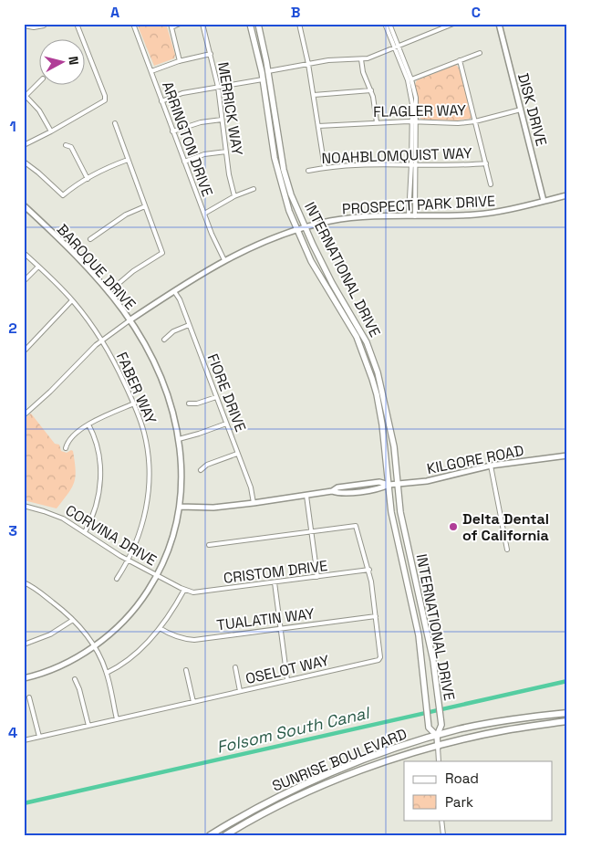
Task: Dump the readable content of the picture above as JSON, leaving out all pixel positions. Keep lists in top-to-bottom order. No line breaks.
{"streets":{"main road":["INTERNATIONAL DRIVE","SUNRISE BOULEVARD"],"street":["MERRICK WAY","DISK DRIVE","FLAGLER WAY","ARRINGTON DRIVE","NOAHBLOMQUIST WAY","PROSPECT PARK DRIVE","BAROQUE DRIVE","FABER WAY","FIORE DRIVE","KILGORE ROAD","CORVINA DRIVE","CRISTOM DRIVE","TUALATIN WAY","OSELOT WAY"]},"crossings":[["DISK DRIVE","FLAGLER WAY"],["DISK DRIVE","PROSPECT PARK DRIVE"],["ARRINGTON DRIVE","PROSPECT PARK DRIVE"],["PROSPECT PARK DRIVE","BAROQUE DRIVE"],["PROSPECT PARK DRIVE","INTERNATIONAL DRIVE"],["PROSPECT PARK DRIVE","FIORE DRIVE"],["BAROQUE DRIVE","KILGORE ROAD"],["BAROQUE DRIVE","CORVINA DRIVE"],["INTERNATIONAL DRIVE","KILGORE ROAD"],["INTERNATIONAL DRIVE","SUNRISE BOULEVARD"],["FABER WAY","CORVINA DRIVE"],["FIORE DRIVE","KILGORE ROAD"],["CORVINA DRIVE","CRISTOM DRIVE"],["CRISTOM DRIVE","OSELOT WAY"],["TUALATIN WAY","OSELOT WAY"]],"water":["Folsom South Canal"],"places":["Delta Dental of California"],"legend":["Road","Park"],"north":"right","grid":{"columns":["A","B","C"],"rows":["1","2","3","4"]}}
